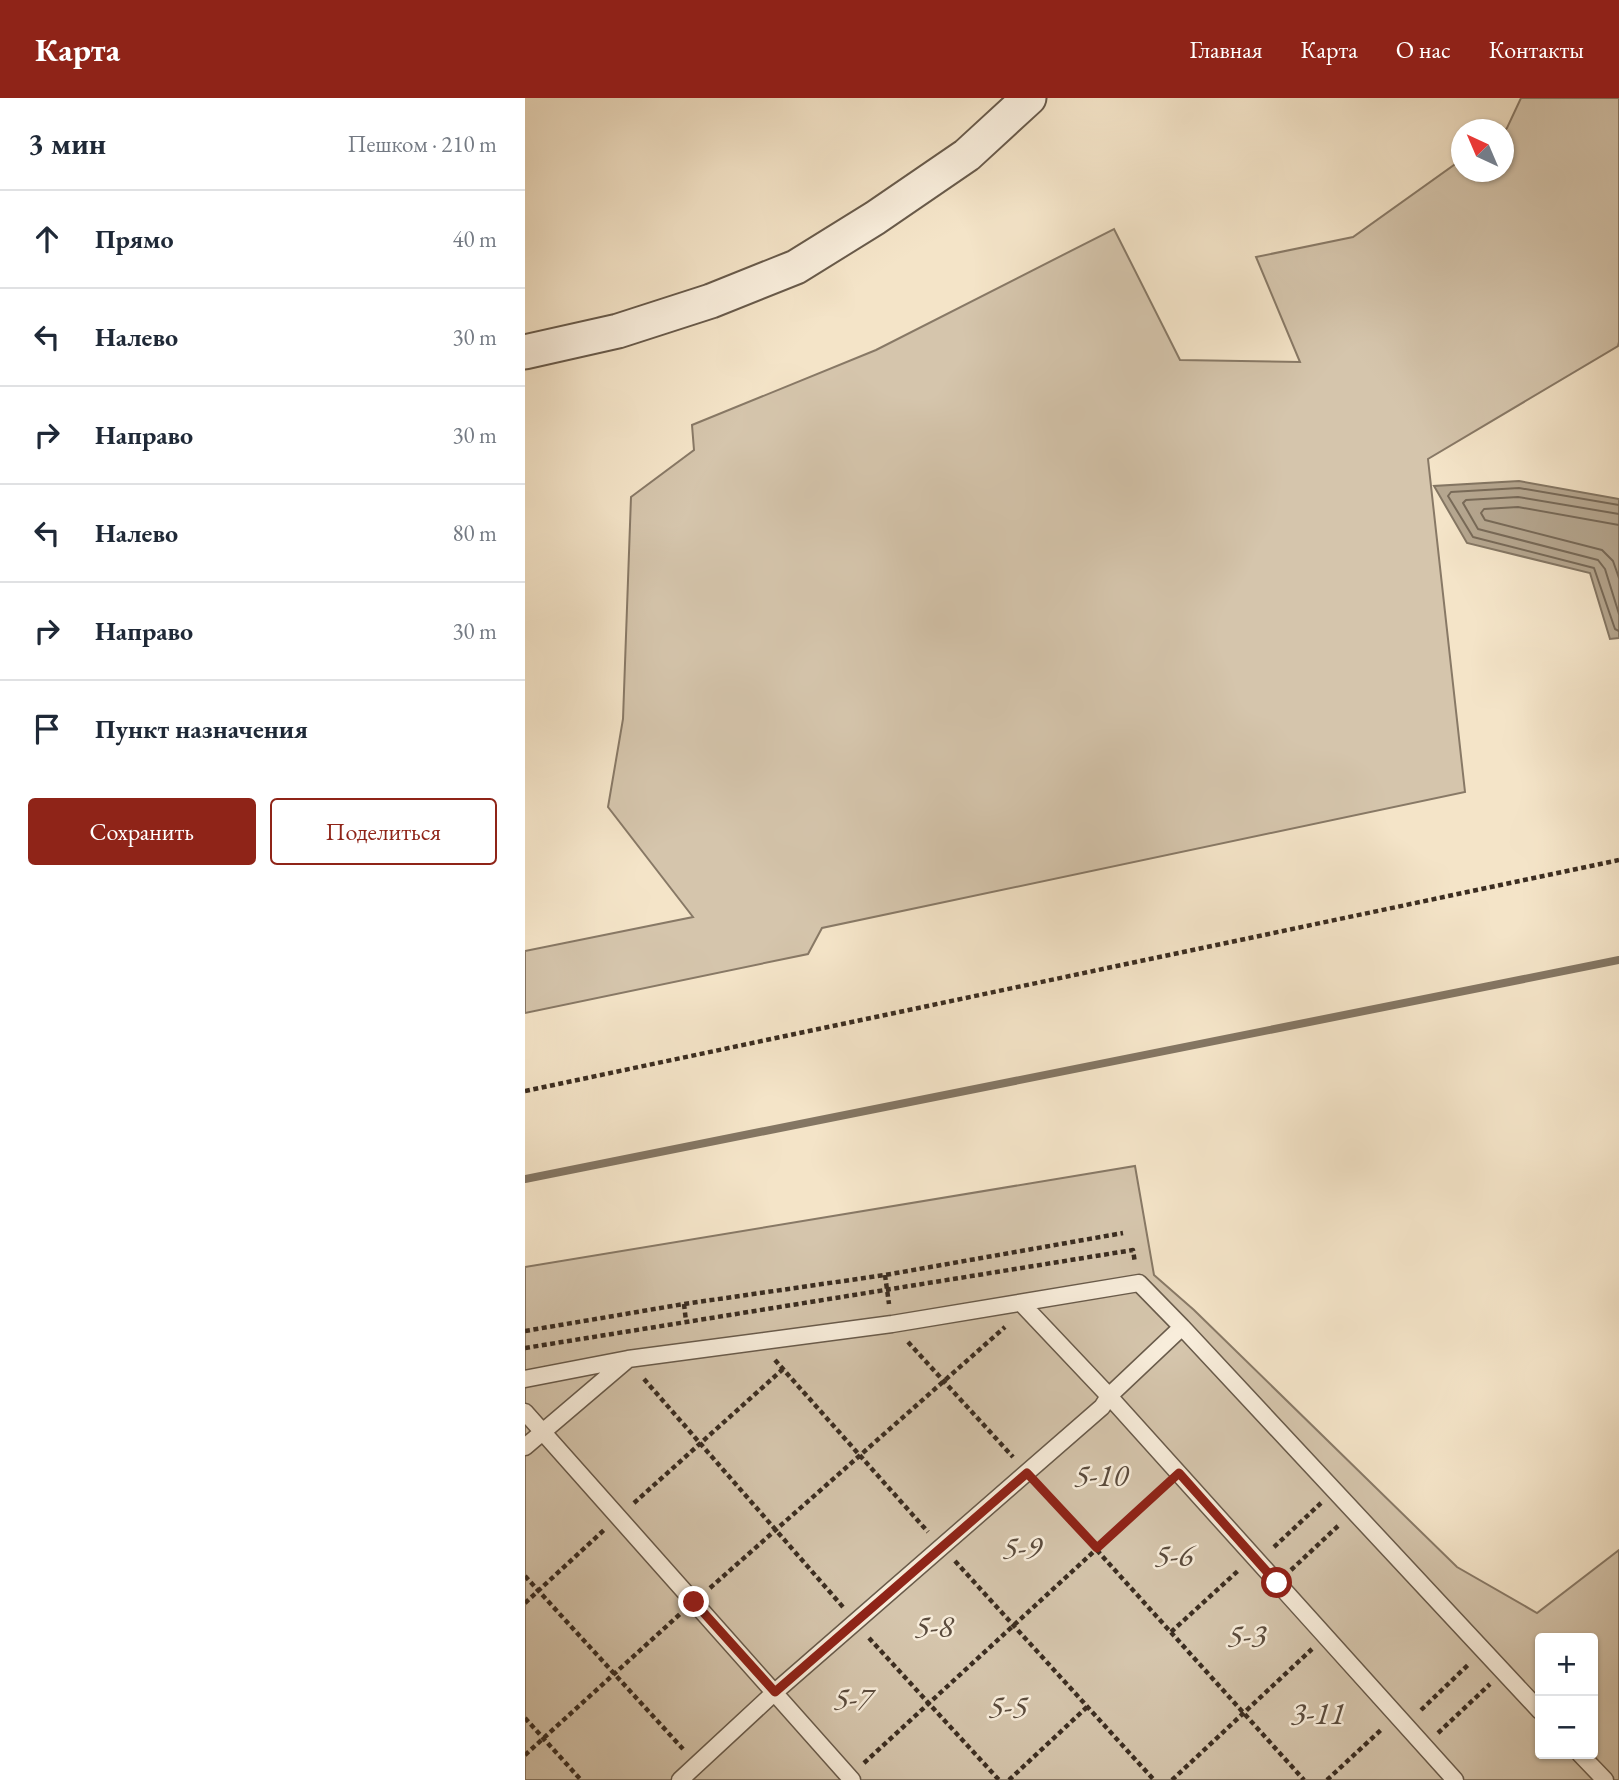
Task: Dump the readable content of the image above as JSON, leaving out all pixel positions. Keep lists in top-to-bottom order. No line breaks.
{"parks":["5-10","5-9","5-6","5-8","5-3","5-7","5-5","3-11"],"north":"top left","page":{"header":"Карта","nav":["Главная","Карта","О нас","Контакты"],"heading":["3 мин","Пешком · 210 m"],"list":[["Прямо","40 m"],["Налево","30 m"],["Направо","30 m"],["Налево","80 m"],["Направо","30 m"],"Пункт назначения"],"buttons":["Сохранить","Поделиться"],"map_buttons":["+","−"]}}
